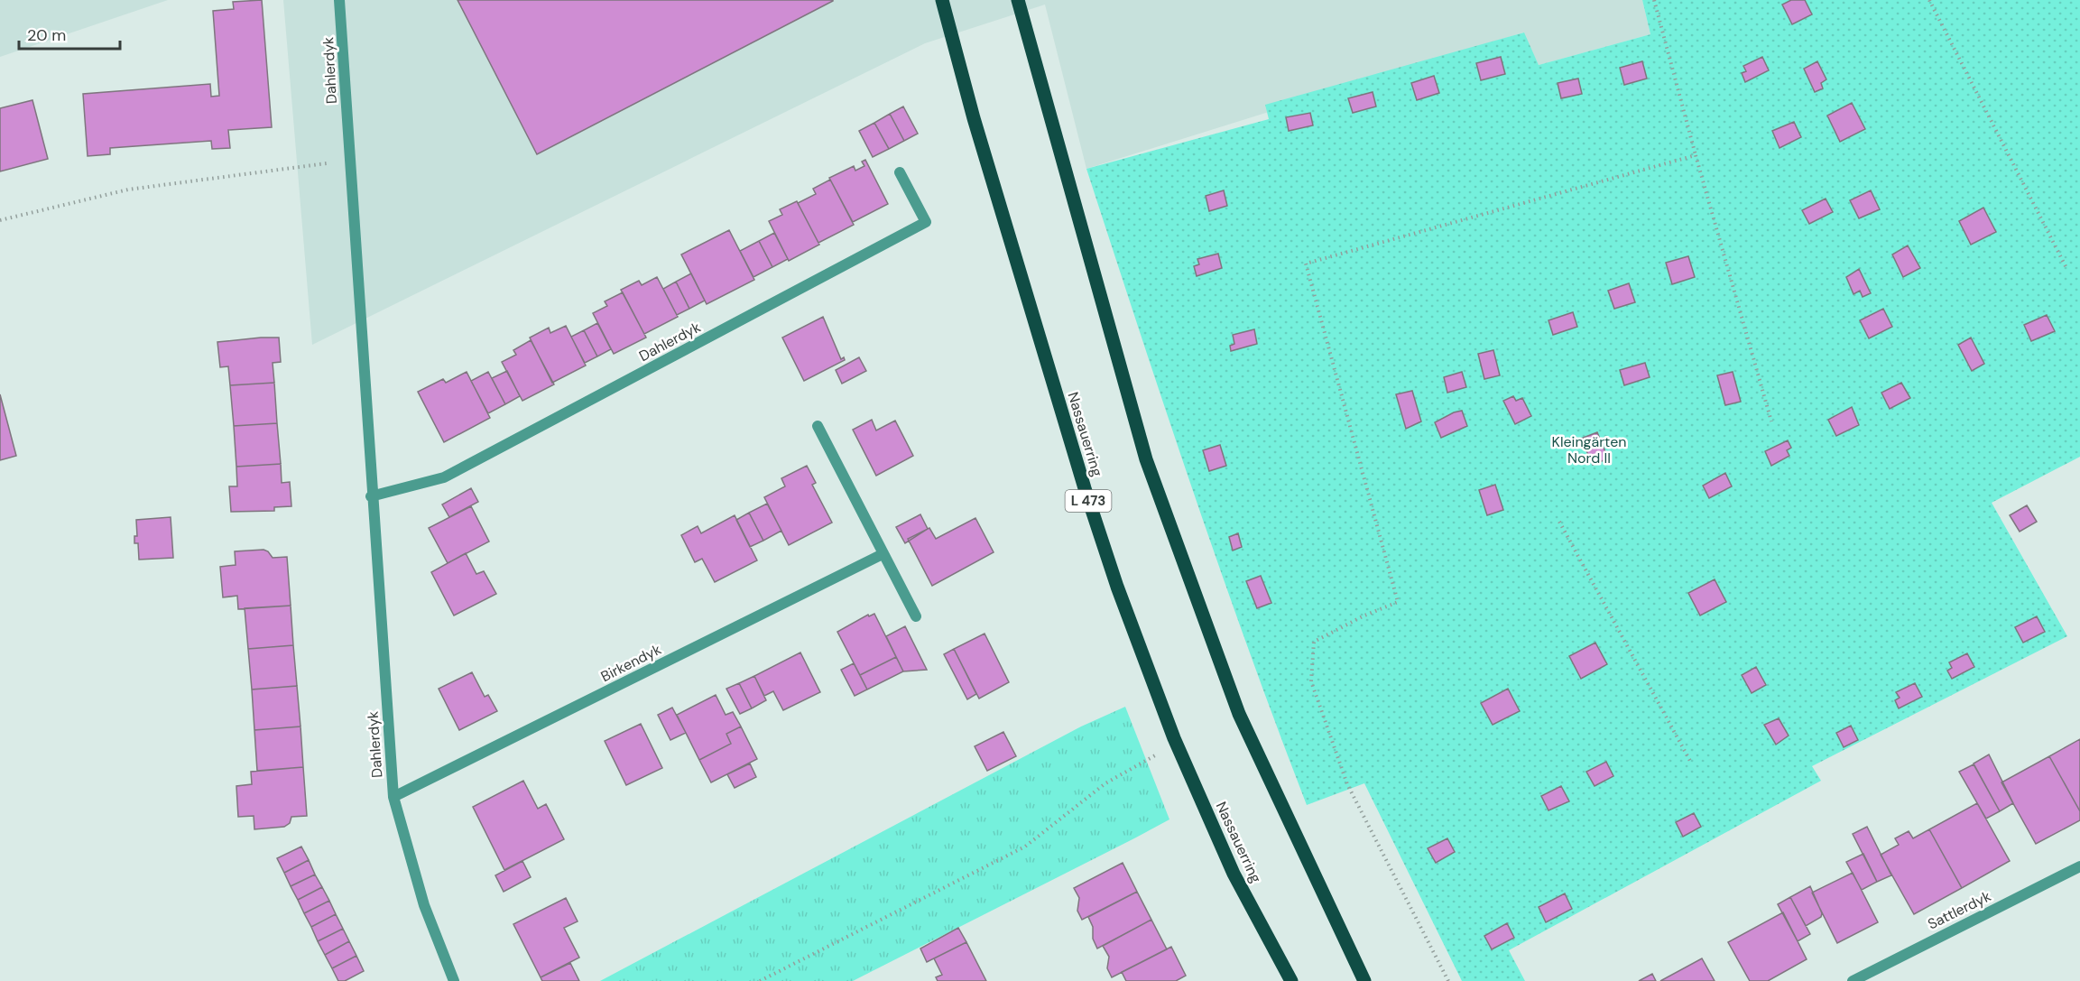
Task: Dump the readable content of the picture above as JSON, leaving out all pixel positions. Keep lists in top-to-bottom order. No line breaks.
{"streets":{"main road":["Nassauerring","L 473"],"street":["Dahlerdyk","Birkendyk","Sattlerdyk"]},"crossings":[["Dahlerdyk","Birkendyk"]],"parks":["Kleingärten Nord II"],"scale_bar":"20 m"}
